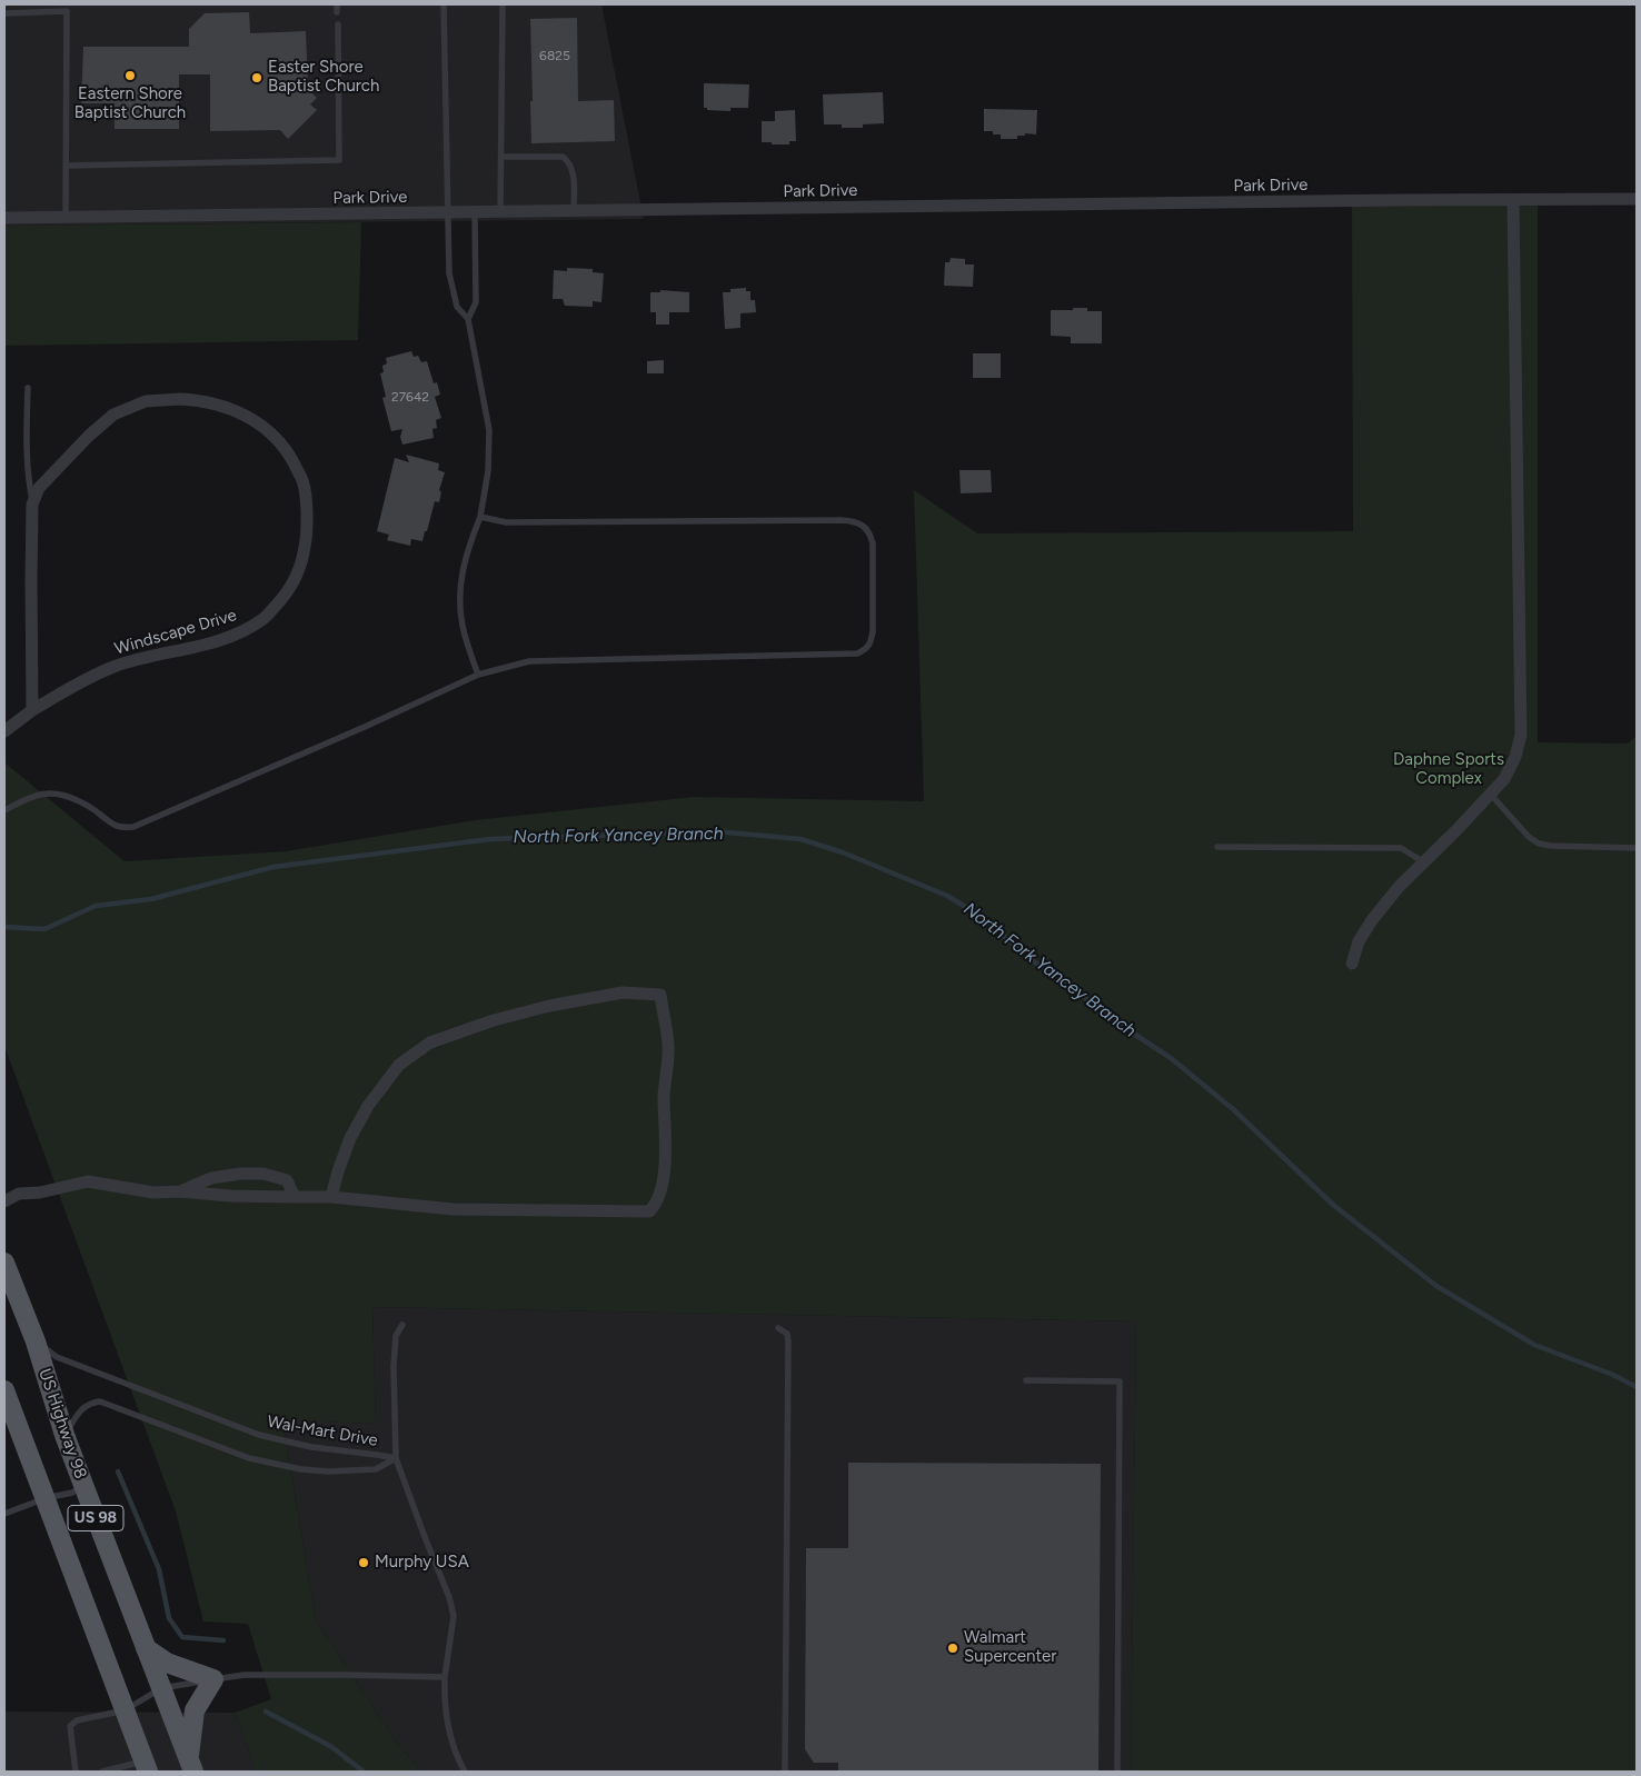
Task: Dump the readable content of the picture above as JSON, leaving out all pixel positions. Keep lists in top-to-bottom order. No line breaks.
{"streets":{"main road":["US Highway 98","US 98"],"street":["Park Drive","Windscape Drive"],"lane":["Wal-Mart Drive"]},"crossings":[["US Highway 98","Wal-Mart Drive"]],"water":["North Fork Yancey Branch"],"parks":["Daphne Sports Complex"],"places":["Eastern Shore Baptist Church","Easter Shore Baptist Church","Murphy USA","Walmart Supercenter"],"house_numbers":["6825","27642"]}
